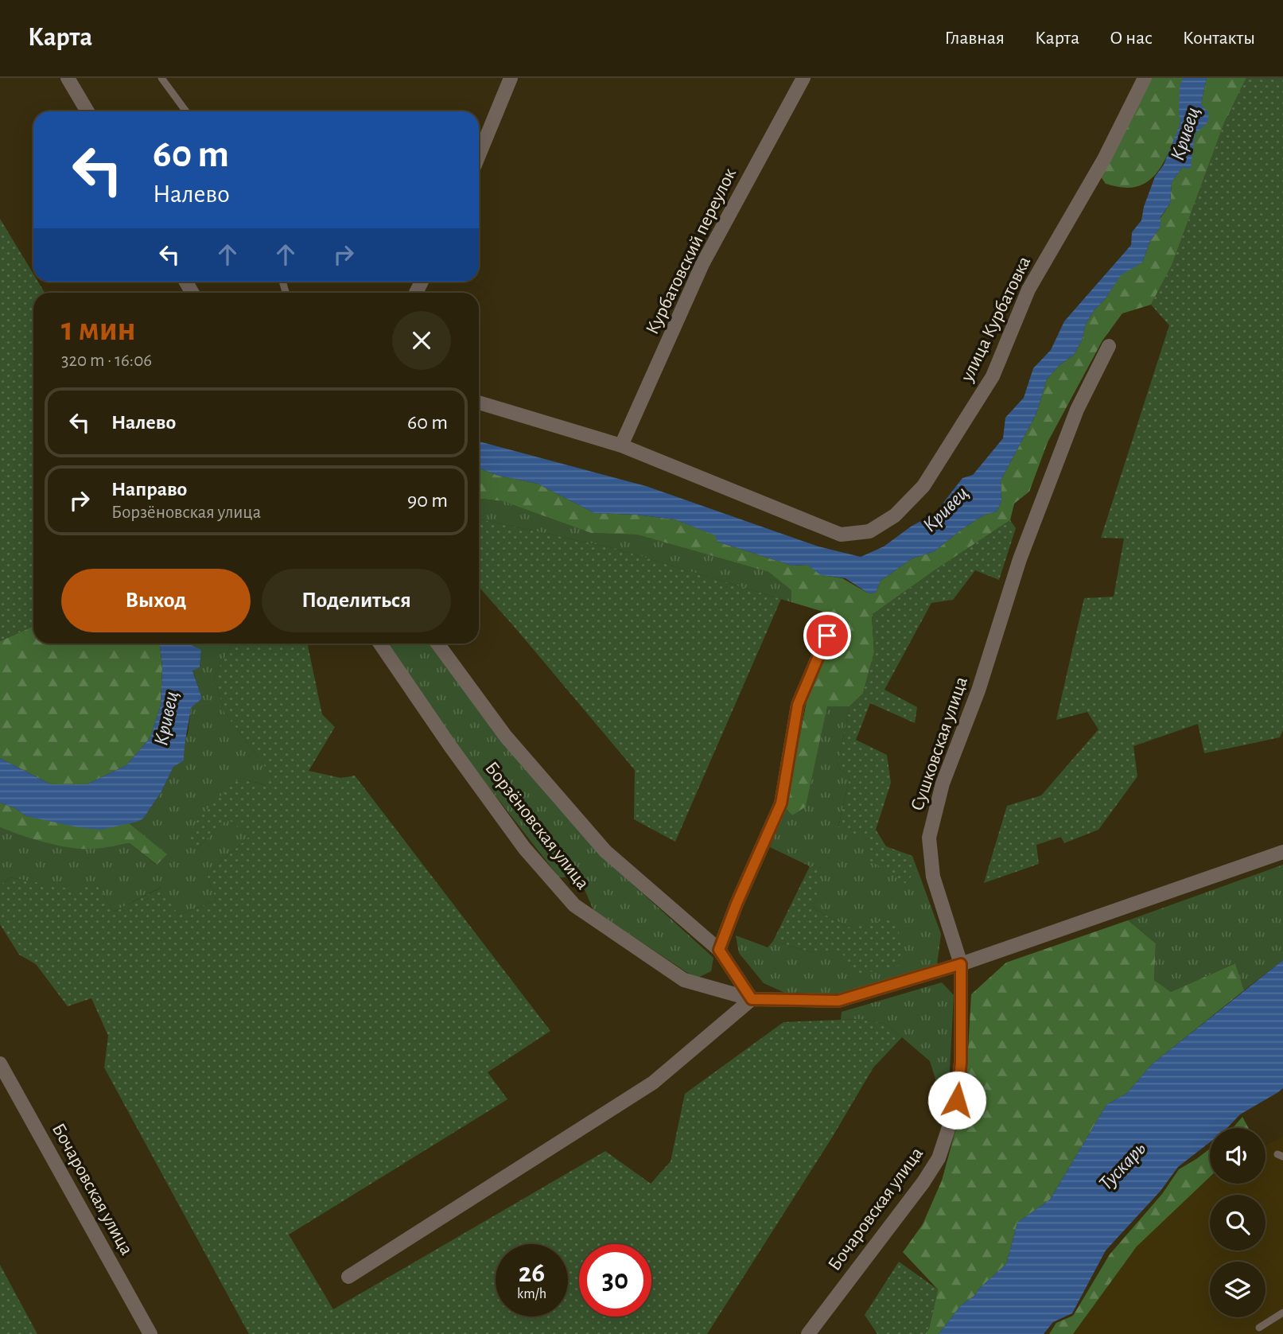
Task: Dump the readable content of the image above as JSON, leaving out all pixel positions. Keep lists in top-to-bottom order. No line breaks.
{"streets":{"street":["Курбатовский переулок","улица Курбатовка","Сушковская улица","Борзёновская улица","Бочаровская улица"]},"crossings":[["Курбатовский переулок","улица Курбатовка"],["Сушковская улица","Бочаровская улица"]],"water":["Кривец","Тускарь"],"page":{"header":"Карта","nav":["Главная","Карта","О нас","Контакты"],"turn":["60 m","Налево"],"heading":["1 мин","320 m · 16:06"],"list":[{"name":"Налево","value":"60 m"},{"name":"Направо","note":"Борзёновская улица","value":"90 m"}],"buttons":["Выход","Поделиться"],"speed":"26 km/h","limit":"30"}}
